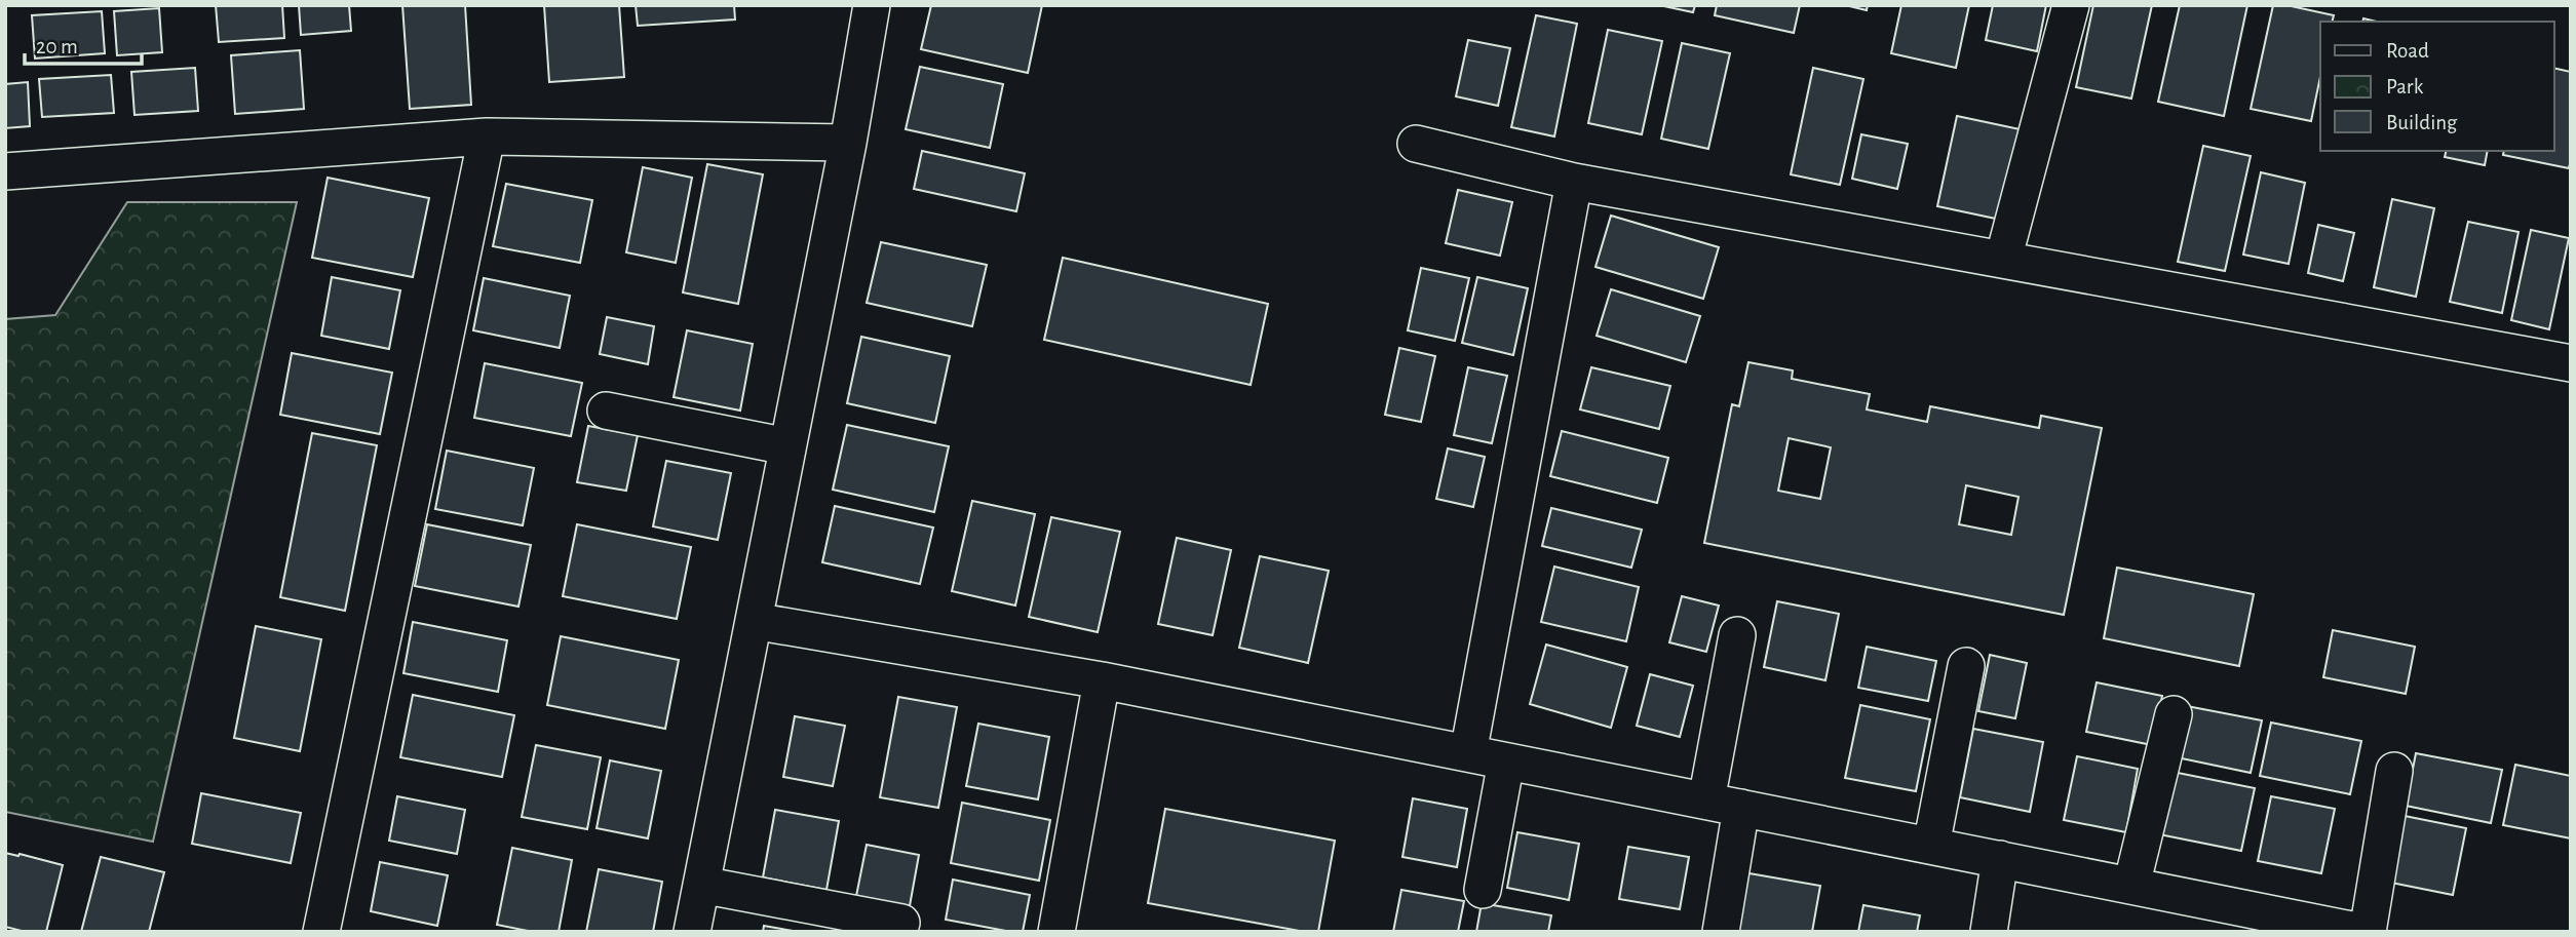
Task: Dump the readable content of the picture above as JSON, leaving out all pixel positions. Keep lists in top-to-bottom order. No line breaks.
{"legend":["Road","Park","Building"],"scale_bar":"20 m"}
